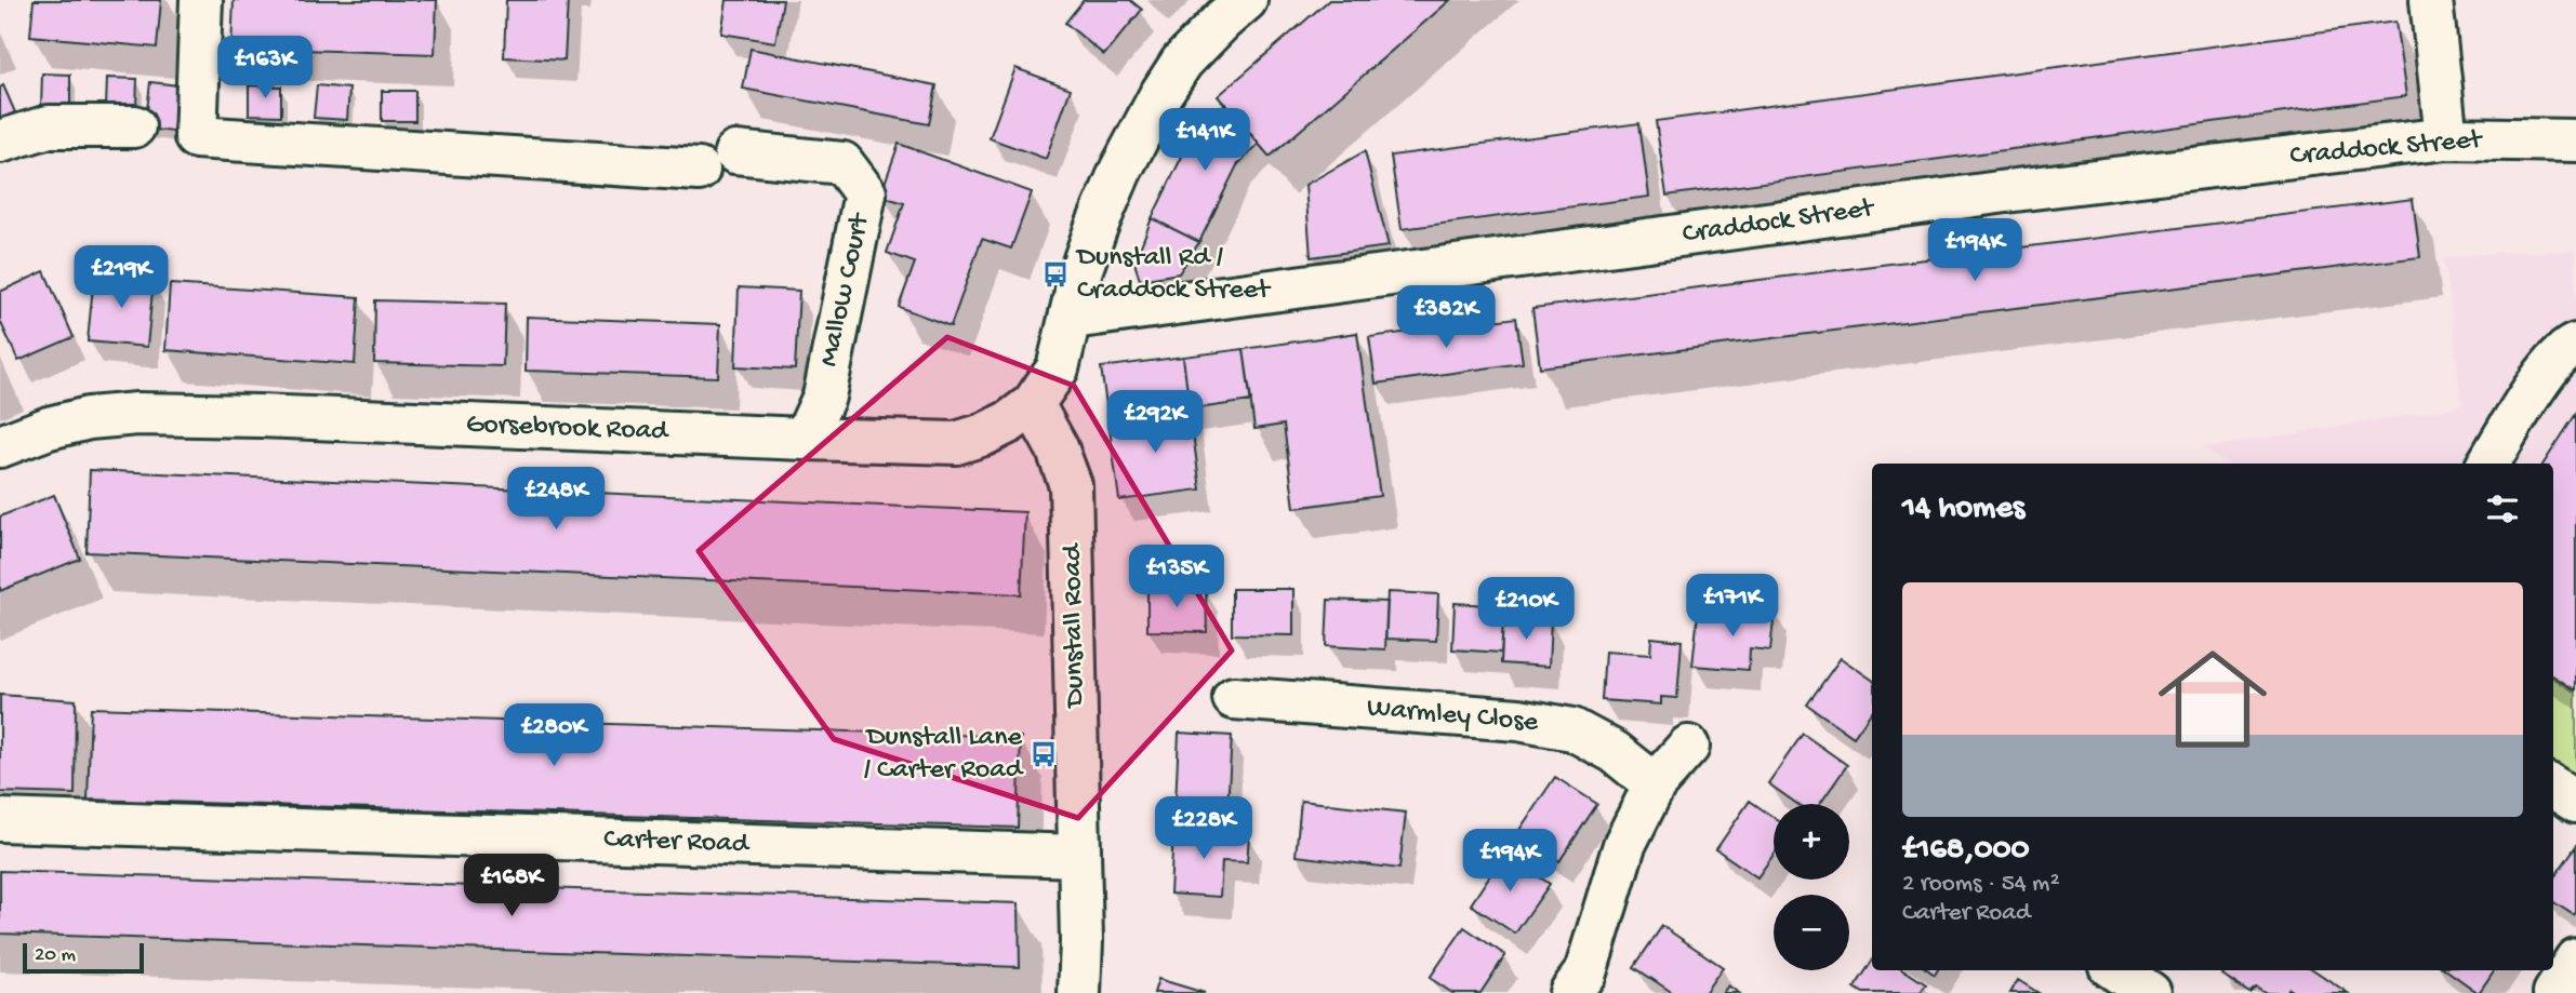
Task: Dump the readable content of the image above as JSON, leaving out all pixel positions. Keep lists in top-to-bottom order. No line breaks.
{"streets":{"street":["Craddock Street","Mallow Court","Gorsebrook Road","Dunstall Road","Warmley Close","Carter Road"]},"crossings":[["Craddock Street","Gorsebrook Road"],["Mallow Court","Gorsebrook Road"],["Gorsebrook Road","Dunstall Road"],["Dunstall Road","Carter Road"]],"places":{"bus stop":["Dunstall Rd / Craddock Street","Dunstall Lane / Carter Road"]},"scale_bar":"20 m","page":{"price":["£163K","£141K","£194K","£219K","£382K","£292K","£248K","£135K","£171K","£210K","£280K","£228K","£194K","£168K"],"heading":"14 homes","list":[{"name":"£168,000","note":"2 rooms · 54 m² · Carter Road"}],"map_buttons":["+","−"],"scale":"20 m"}}
